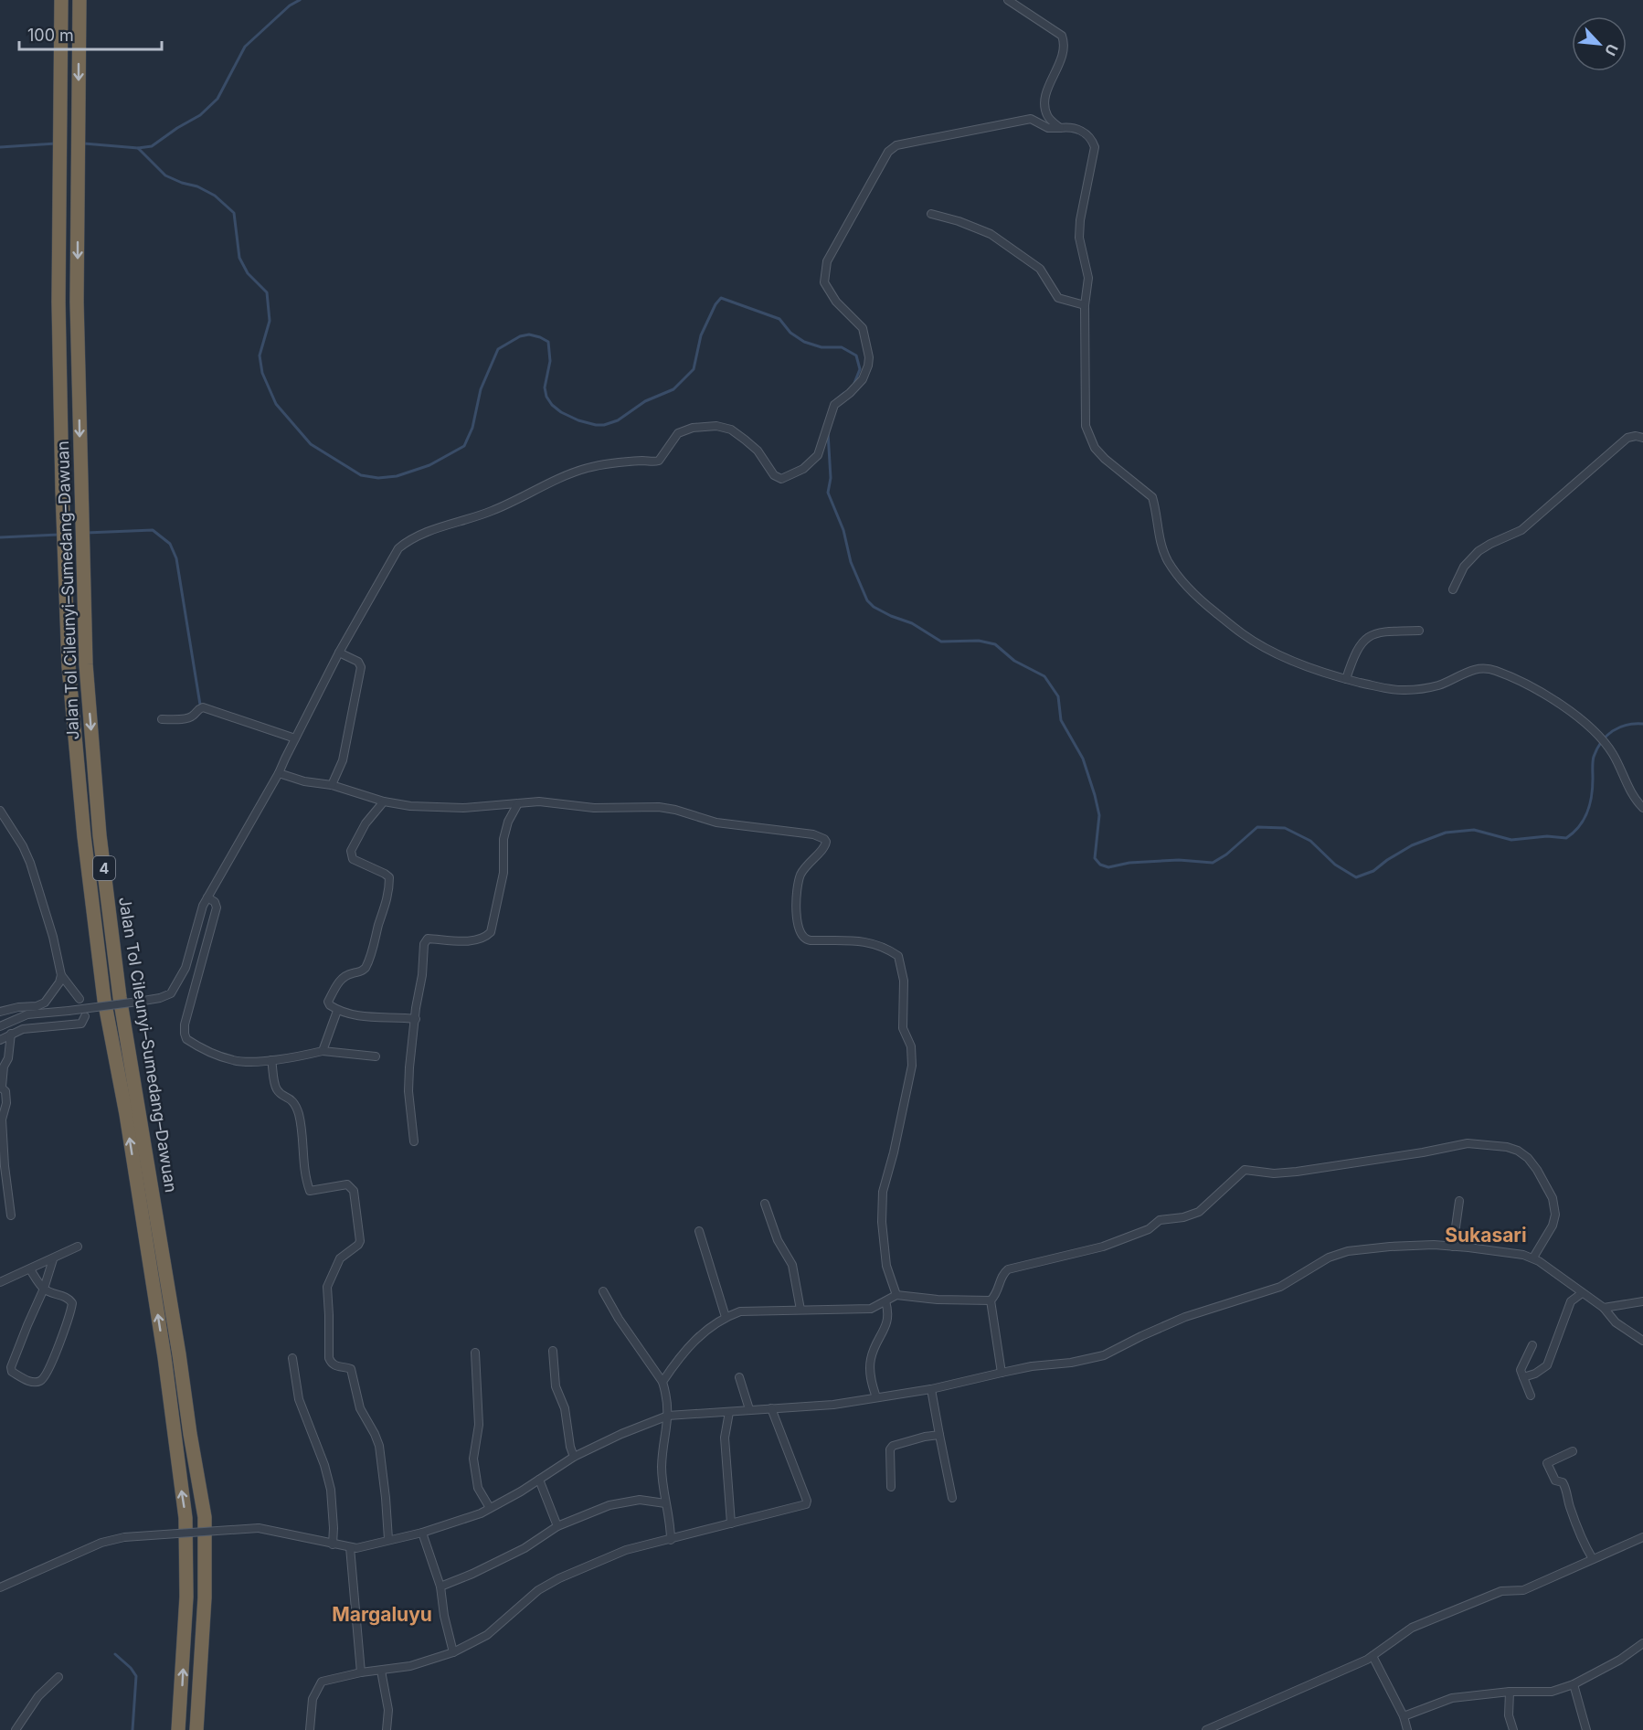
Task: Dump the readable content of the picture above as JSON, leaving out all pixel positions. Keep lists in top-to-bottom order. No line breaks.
{"streets":{"highway":["Jalan Tol Cileunyi–Sumedang–Dawuan","4"]},"districts":["Sukasari","Margaluyu"],"scale_bar":"100 m","north":"bottom right"}
